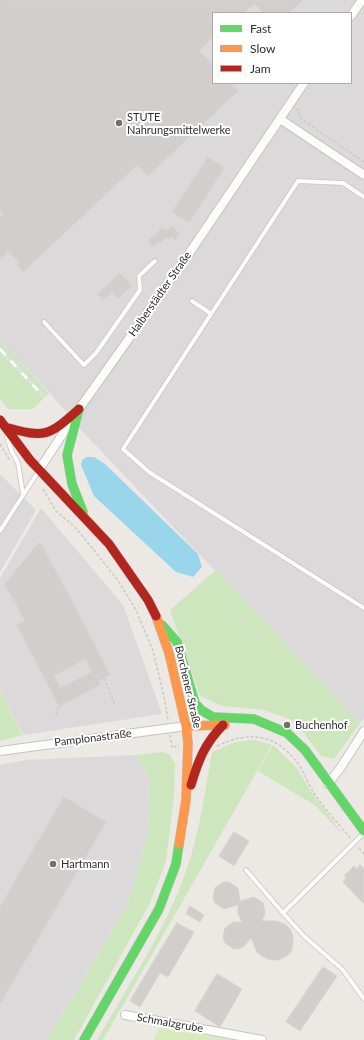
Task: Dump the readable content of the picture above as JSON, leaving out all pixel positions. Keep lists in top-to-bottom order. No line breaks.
{"streets":{"main road":["Borchener Straße"],"street":["Halberstädter Straße","Pamplonastraße","Schmalzgrube"]},"crossings":[["Halberstädter Straße","Borchener Straße"],["Borchener Straße","Pamplonastraße"]],"places":["STUTE Nahrungsmittelwerke","Buchenhof","Hartmann"],"legend":["Fast","Slow","Jam"]}
